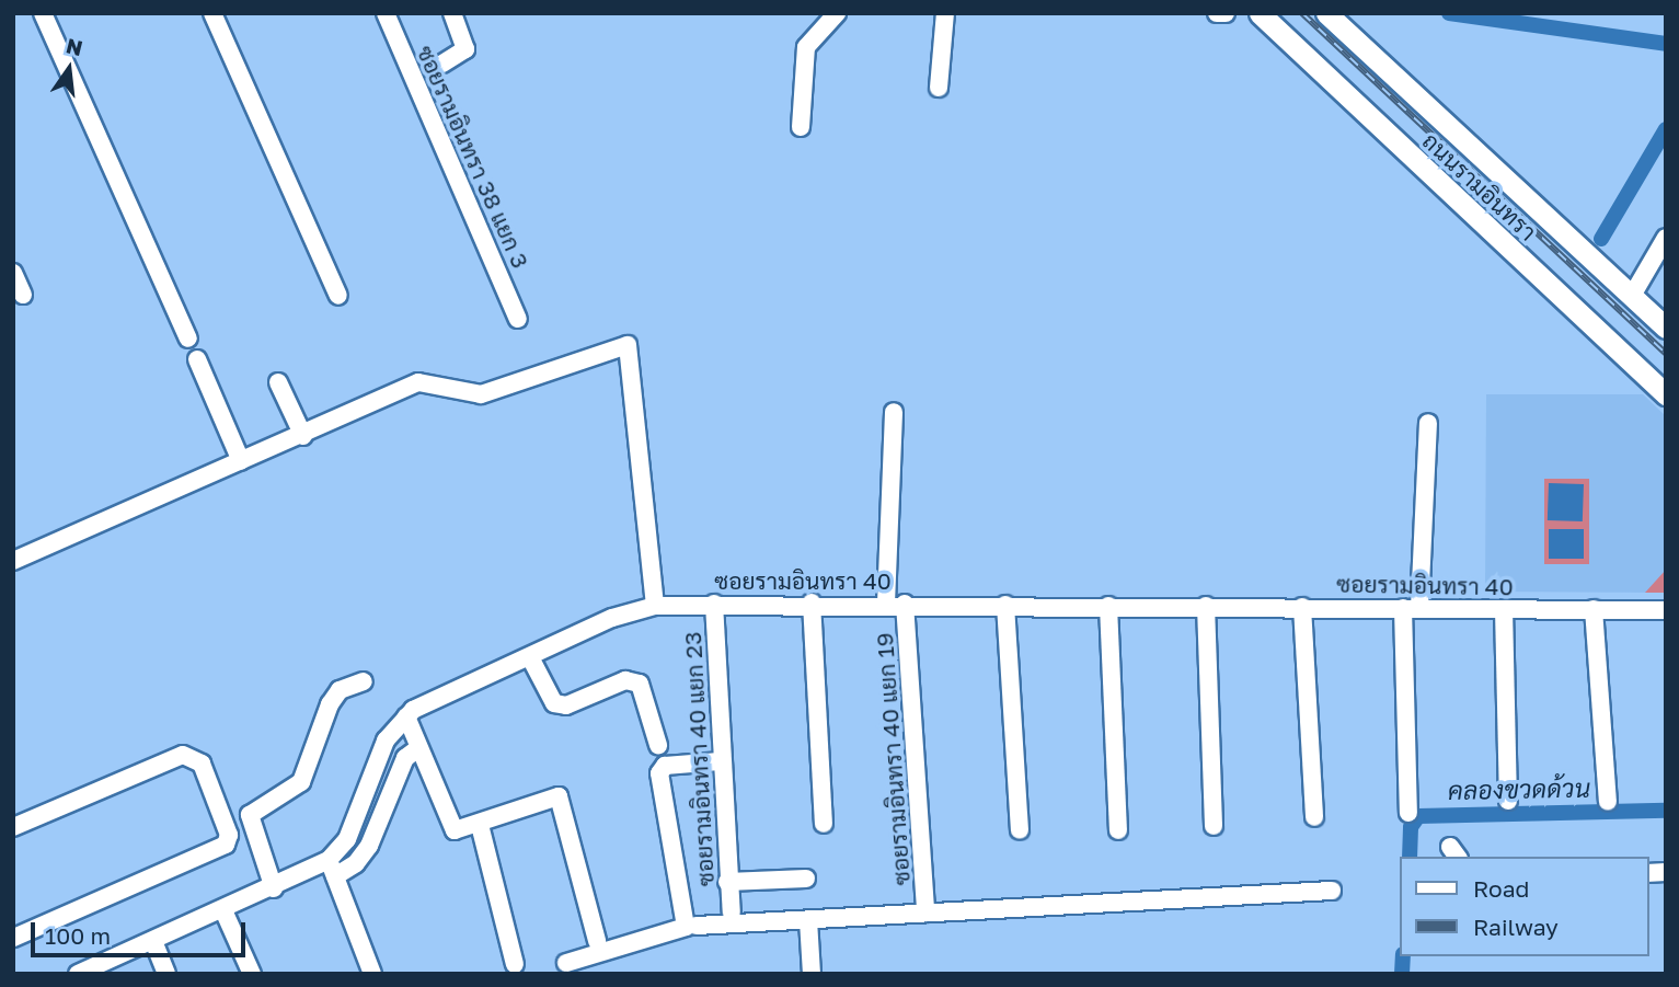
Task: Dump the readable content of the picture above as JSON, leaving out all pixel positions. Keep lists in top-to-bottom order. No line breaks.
{"streets":{"main road":["ถนนรามอินทรา"],"street":["ซอยรามอินทรา 38 แยก 3","ซอยรามอินทรา 40","ซอยรามอินทรา 40 แยก 23","ซอยรามอินทรา 40 แยก 19"]},"crossings":[["ซอยรามอินทรา 40","ซอยรามอินทรา 40 แยก 23"],["ซอยรามอินทรา 40","ซอยรามอินทรา 40 แยก 19"]],"water":["คลองขวดด้วน"],"legend":["Road","Railway"],"scale_bar":"100 m","north":"top"}
